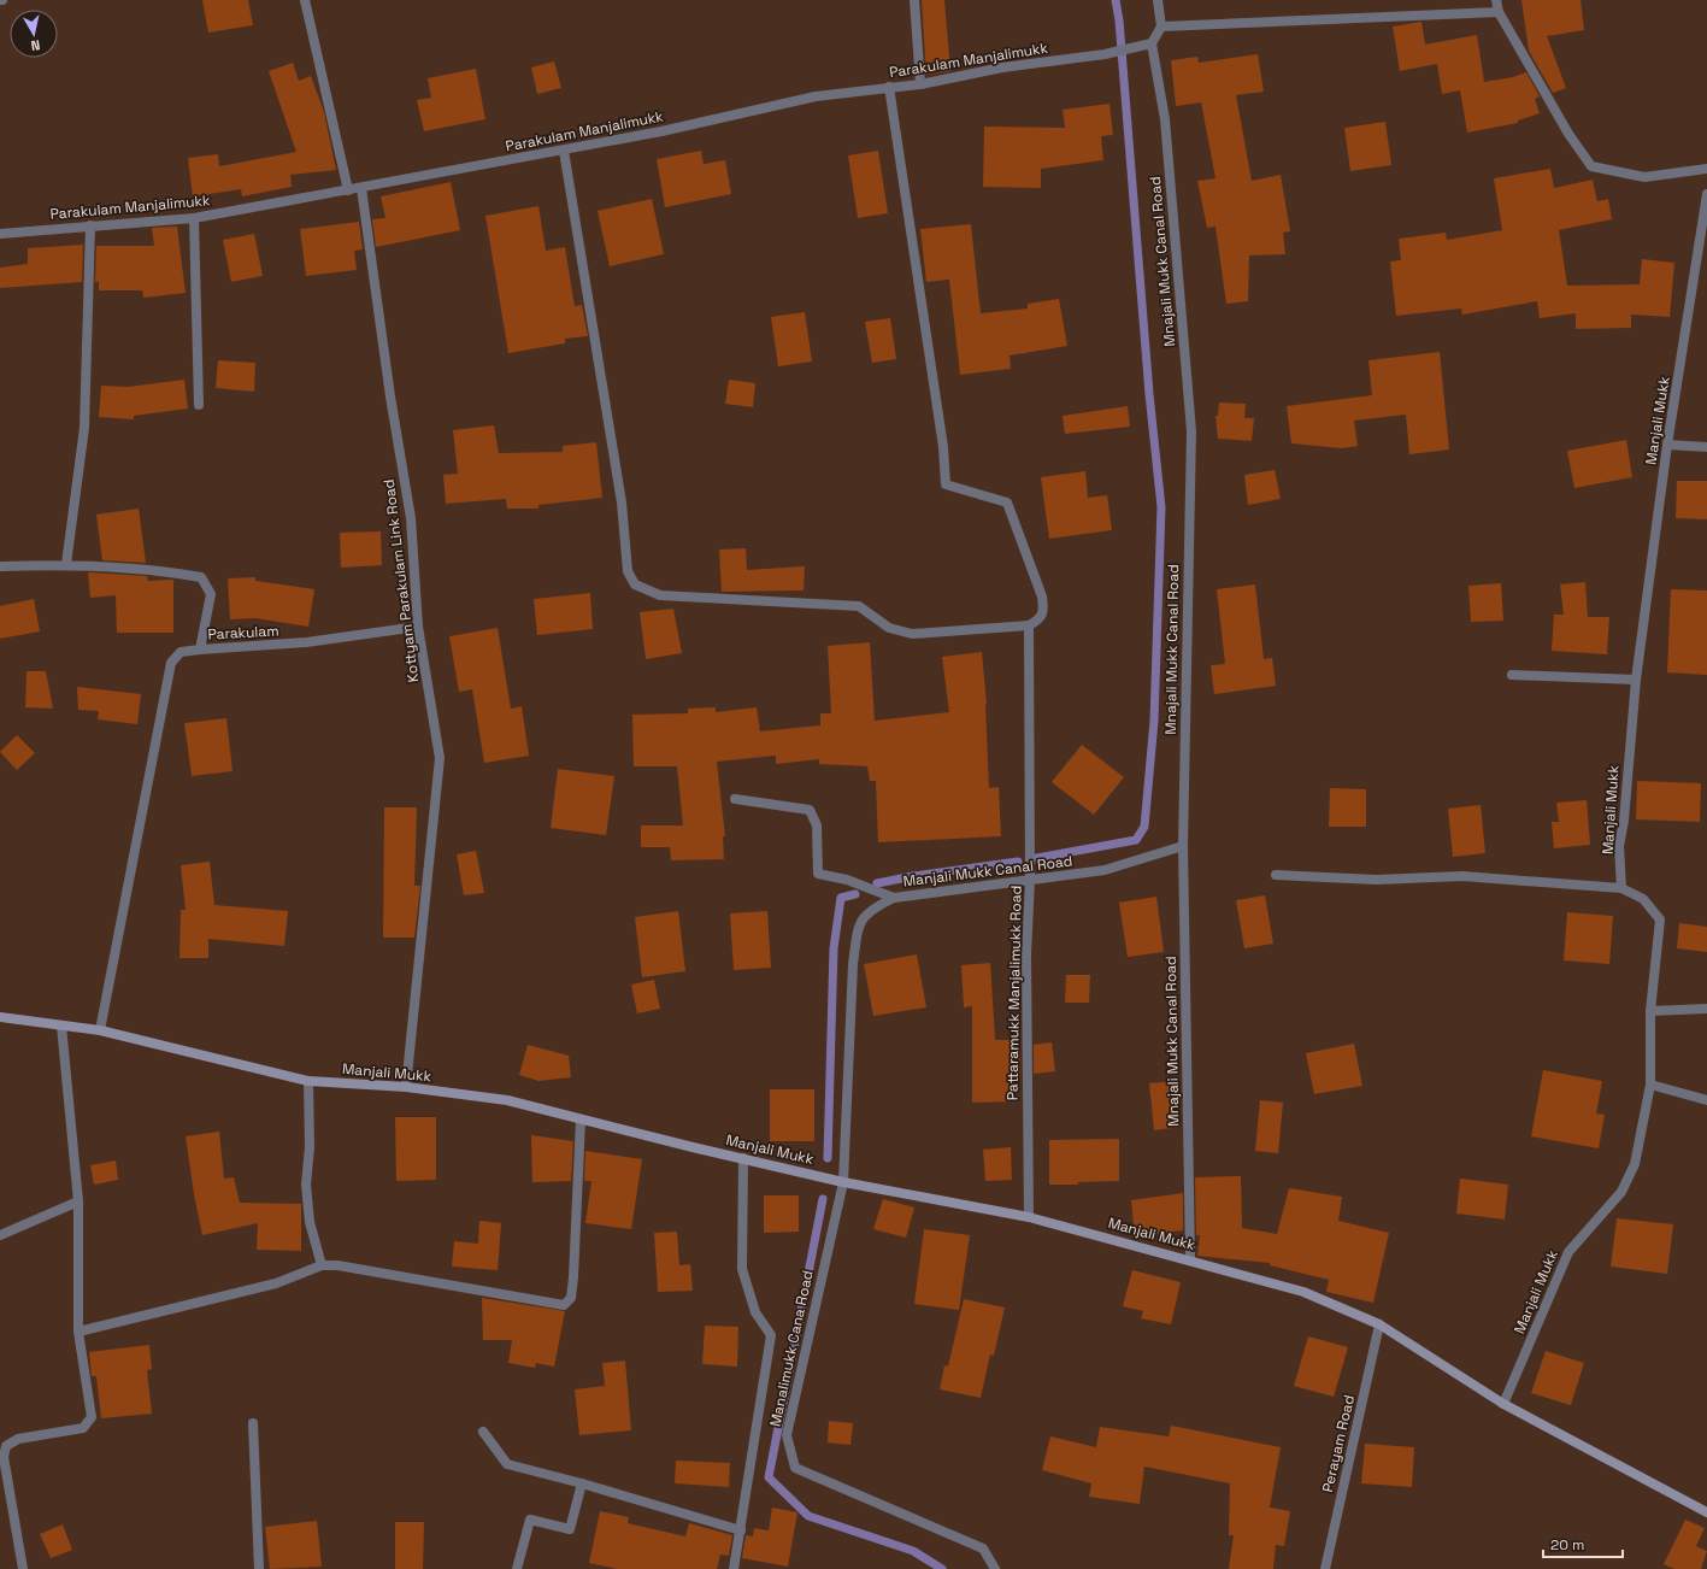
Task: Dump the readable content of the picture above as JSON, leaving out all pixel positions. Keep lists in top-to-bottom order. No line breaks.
{"streets":{"street":["Parakulam Manjalimukk","Mnajali Mukk Canal Road","Manjali Mukk","Kottyam Parakulam Link Road","Parakulam","Manjali Mukk Canal Road","Pattaramukk Manjalimukk Road","Manalimukk Cana Road","Perayam Road"]},"crossings":[["Parakulam Manjalimukk","Mnajali Mukk Canal Road"],["Parakulam Manjalimukk","Kottyam Parakulam Link Road"],["Mnajali Mukk Canal Road","Manjali Mukk"],["Mnajali Mukk Canal Road","Manjali Mukk Canal Road"],["Manjali Mukk","Kottyam Parakulam Link Road"],["Manjali Mukk","Manjali Mukk Canal Road"],["Manjali Mukk","Pattaramukk Manjalimukk Road"],["Manjali Mukk","Manalimukk Cana Road"],["Manjali Mukk","Perayam Road"],["Kottyam Parakulam Link Road","Parakulam"],["Manjali Mukk Canal Road","Pattaramukk Manjalimukk Road"],["Manjali Mukk Canal Road","Manalimukk Cana Road"]],"scale_bar":"20 m","north":"bottom"}
